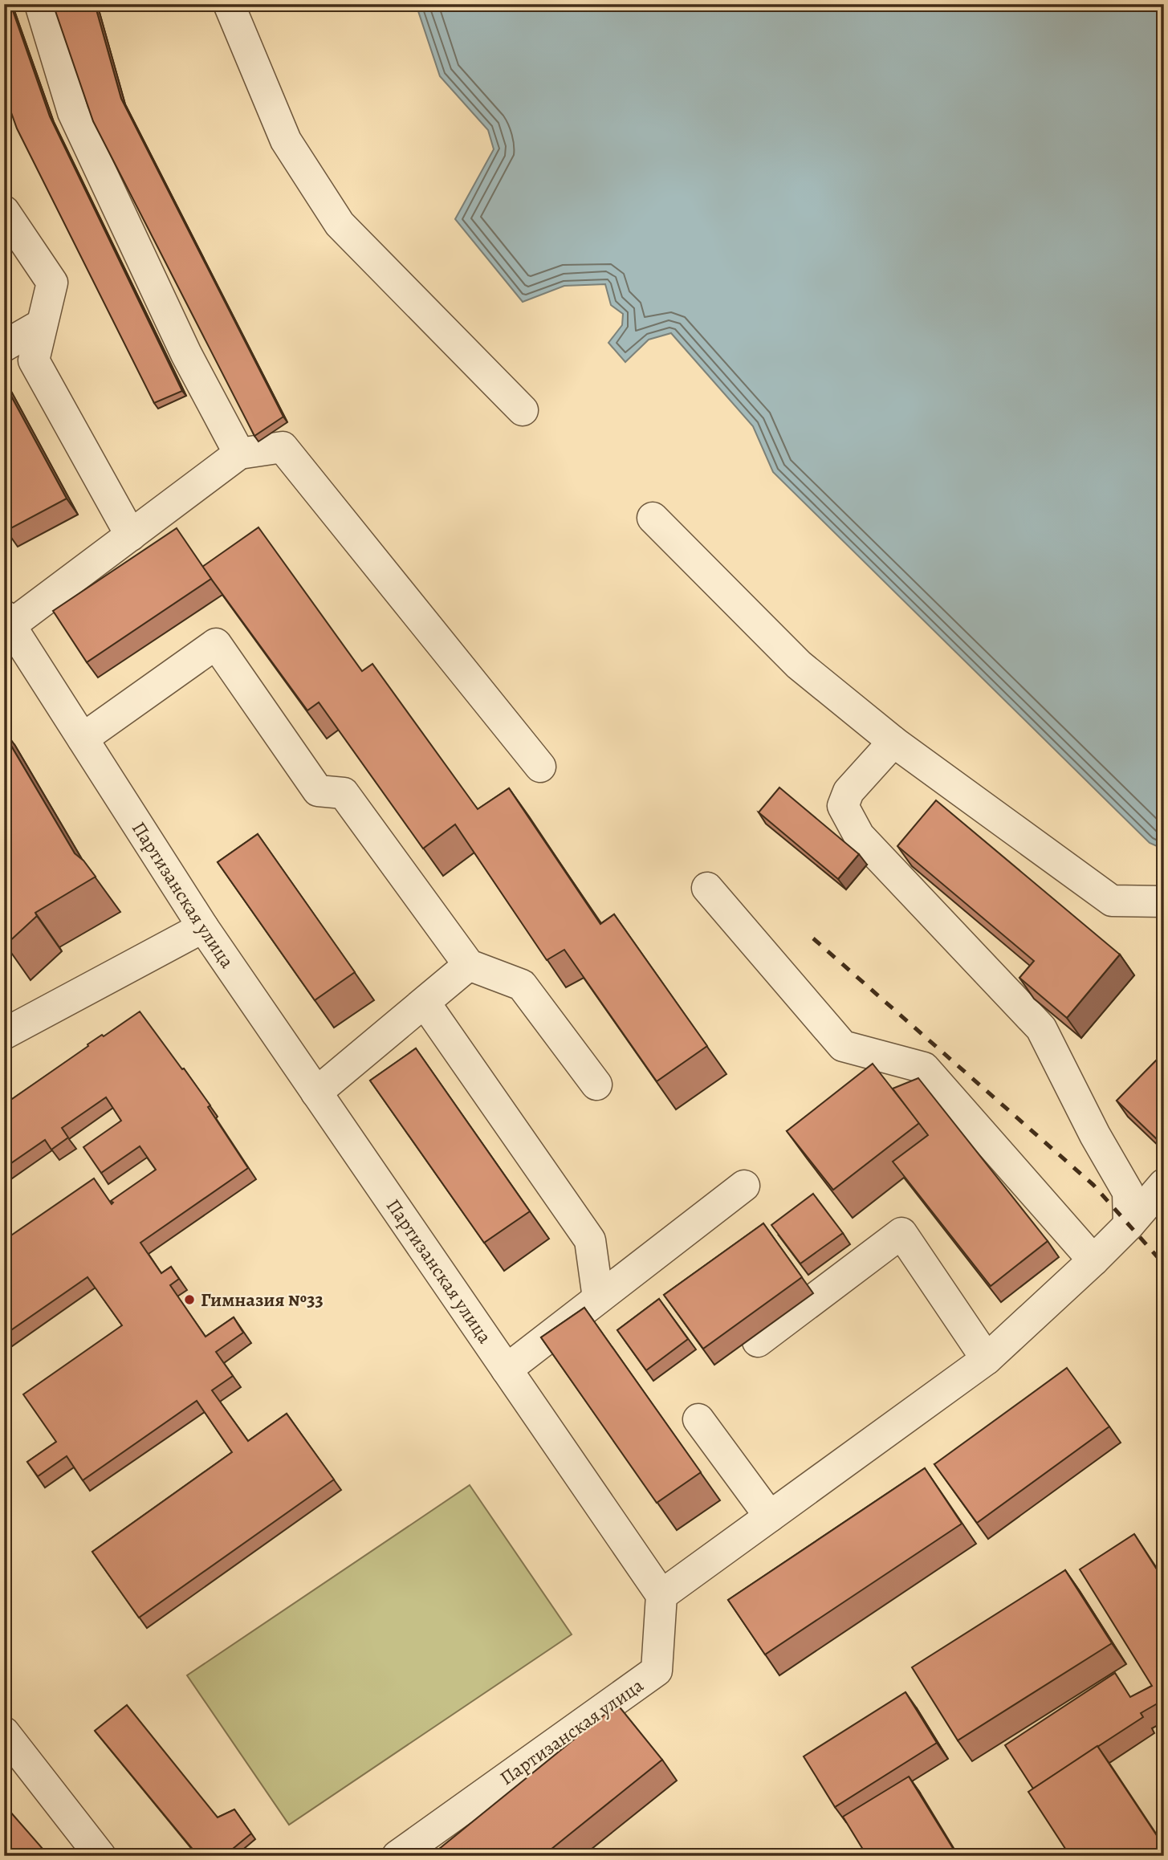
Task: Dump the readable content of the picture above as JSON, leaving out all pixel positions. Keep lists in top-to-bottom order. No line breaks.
{"streets":{"street":["Партизанская улица"]},"places":["Гимназия №33"]}
